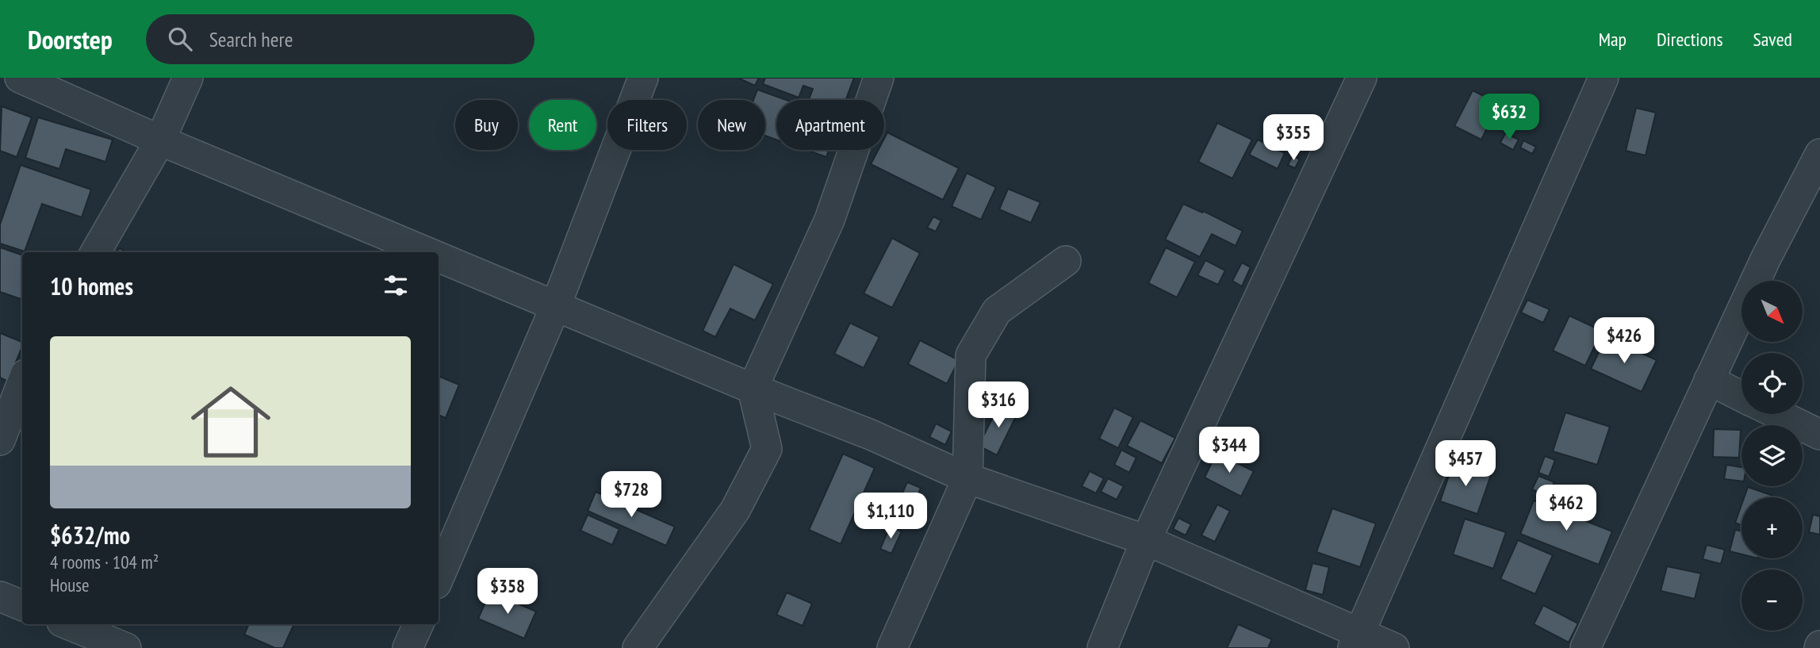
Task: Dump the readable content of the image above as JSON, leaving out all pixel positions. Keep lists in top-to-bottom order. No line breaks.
{"north":"bottom right","page":{"header":"Doorstep","search":"Search here","nav":["Map","Directions","Saved"],"price":["$632","$355","$426","$316","$344","$457","$728","$462","$1,110","$358"],"chip":["Buy","Rent","Filters","New","Apartment"],"heading":"10 homes","map_buttons":["+","−"],"list":[{"name":"$632/mo","note":"4 rooms · 104 m² · House"}]}}
